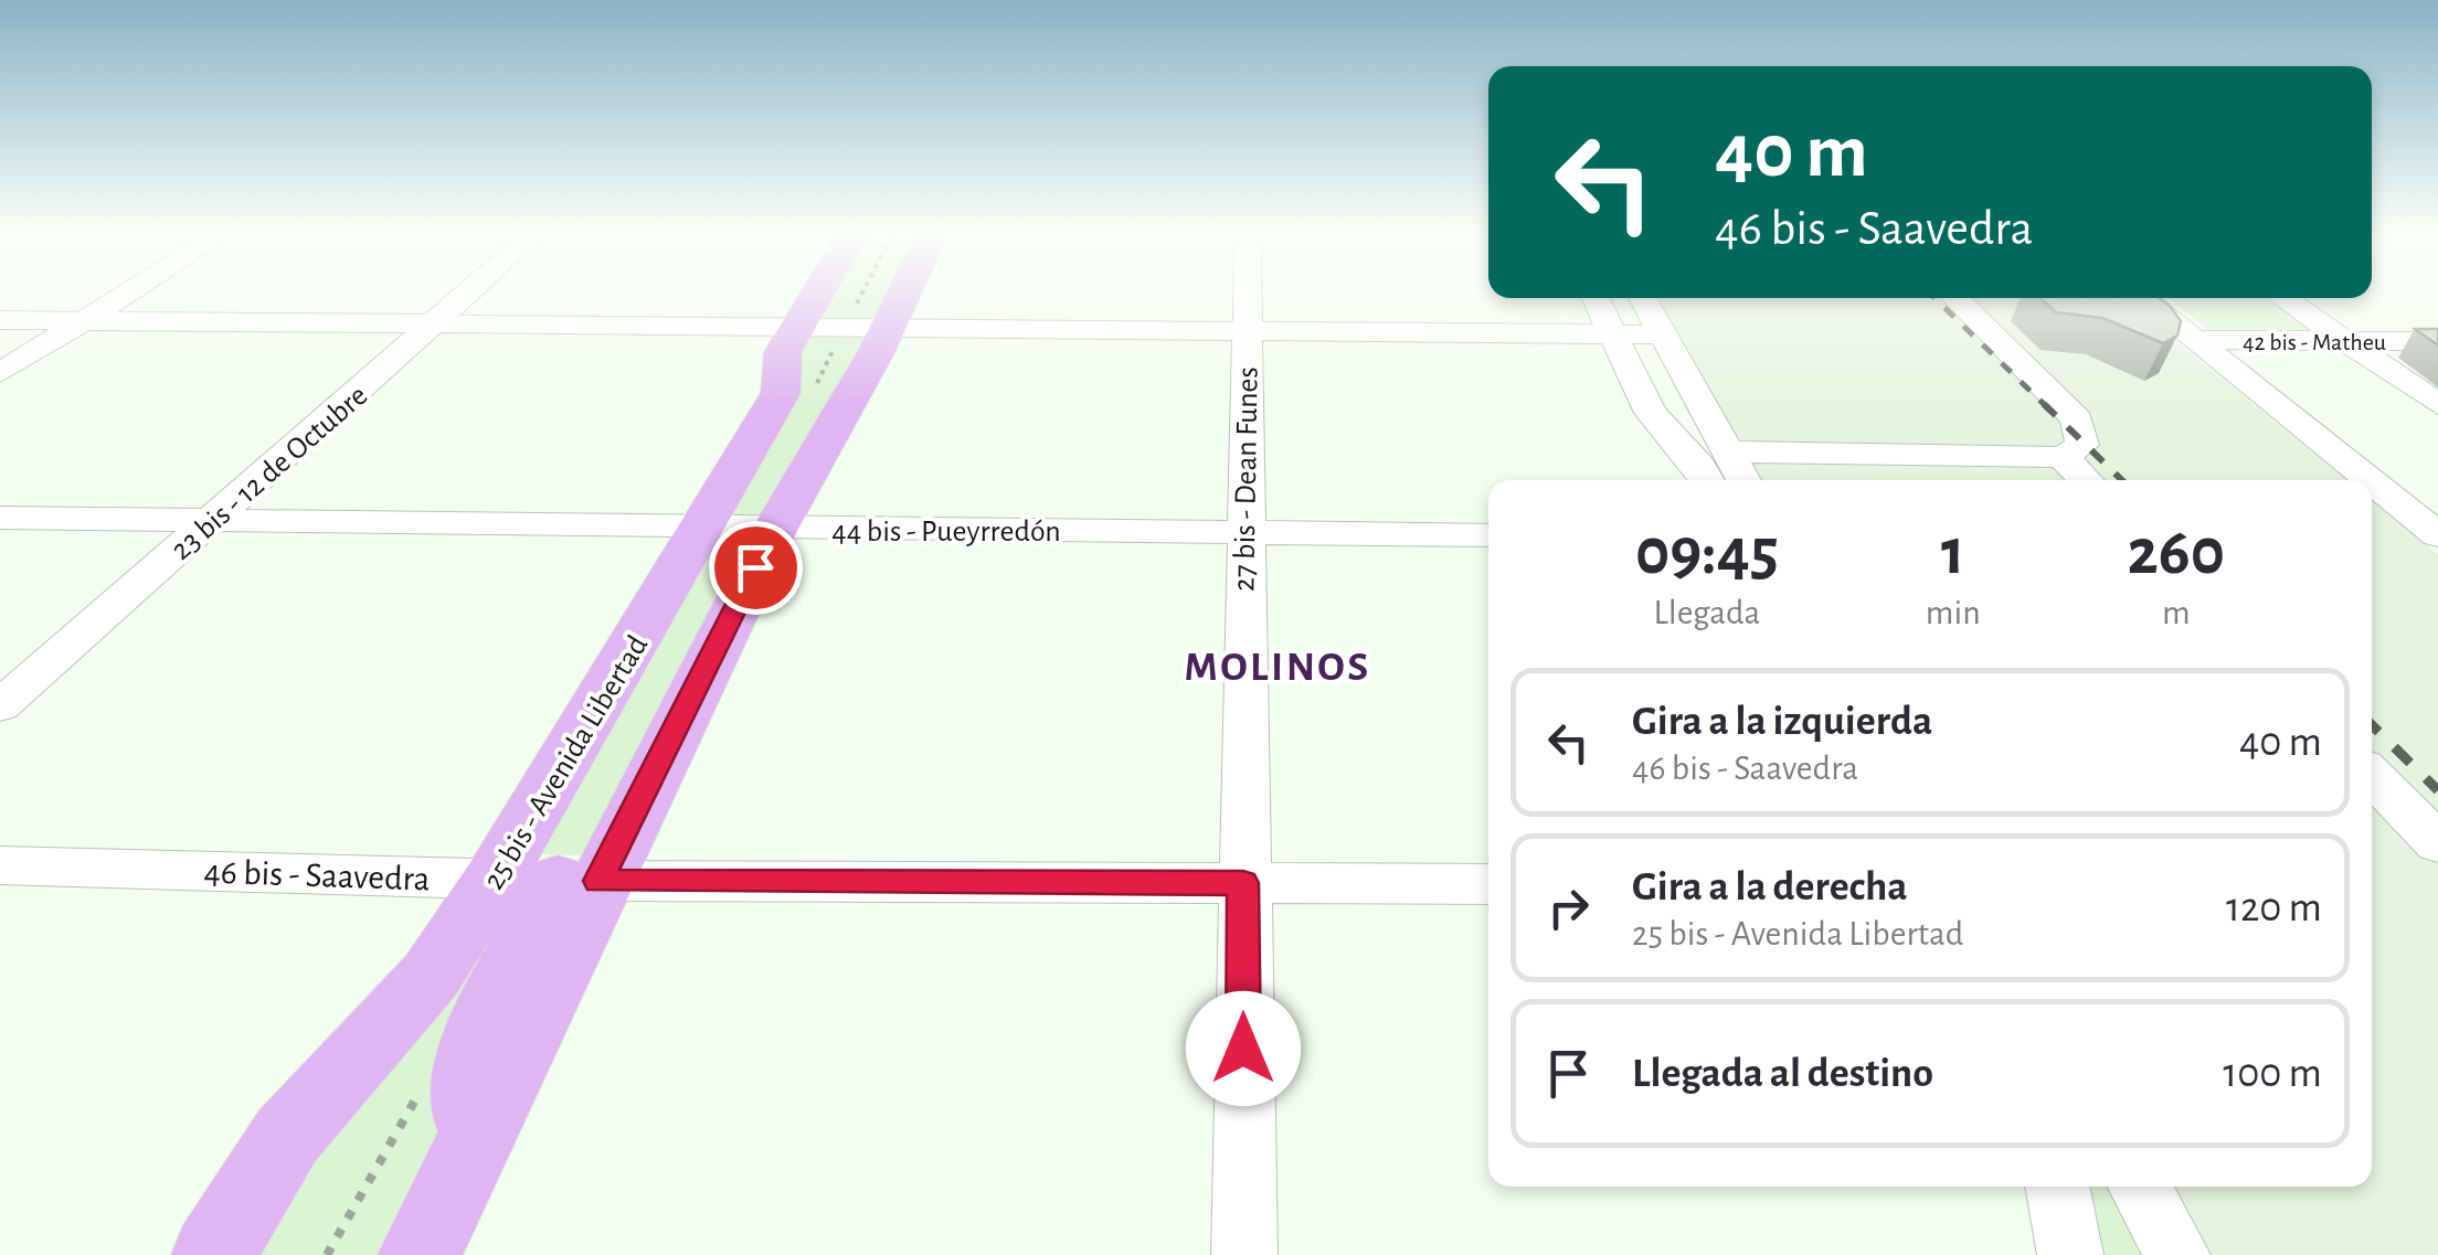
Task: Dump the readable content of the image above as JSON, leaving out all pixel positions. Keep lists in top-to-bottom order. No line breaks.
{"streets":{"main road":["25 bis - Avenida Libertad"],"street":["42 bis - Matheu","23 bis - 12 de Octubre","27 bis - Dean Funes","44 bis - Pueyrredón","46 bis - Saavedra"]},"crossings":[["23 bis - 12 de Octubre","44 bis - Pueyrredón"],["27 bis - Dean Funes","44 bis - Pueyrredón"],["27 bis - Dean Funes","46 bis - Saavedra"],["44 bis - Pueyrredón","25 bis - Avenida Libertad"],["25 bis - Avenida Libertad","46 bis - Saavedra"]],"districts":["MOLINOS"],"page":{"turn":["40 m","46 bis - Saavedra"],"eta":["09:45","Llegada","1","min","260","m"],"list":[{"name":"Gira a la izquierda","note":"46 bis - Saavedra","value":"40 m"},{"name":"Gira a la derecha","note":"25 bis - Avenida Libertad","value":"120 m"},{"name":"Llegada al destino","value":"100 m"}]}}
